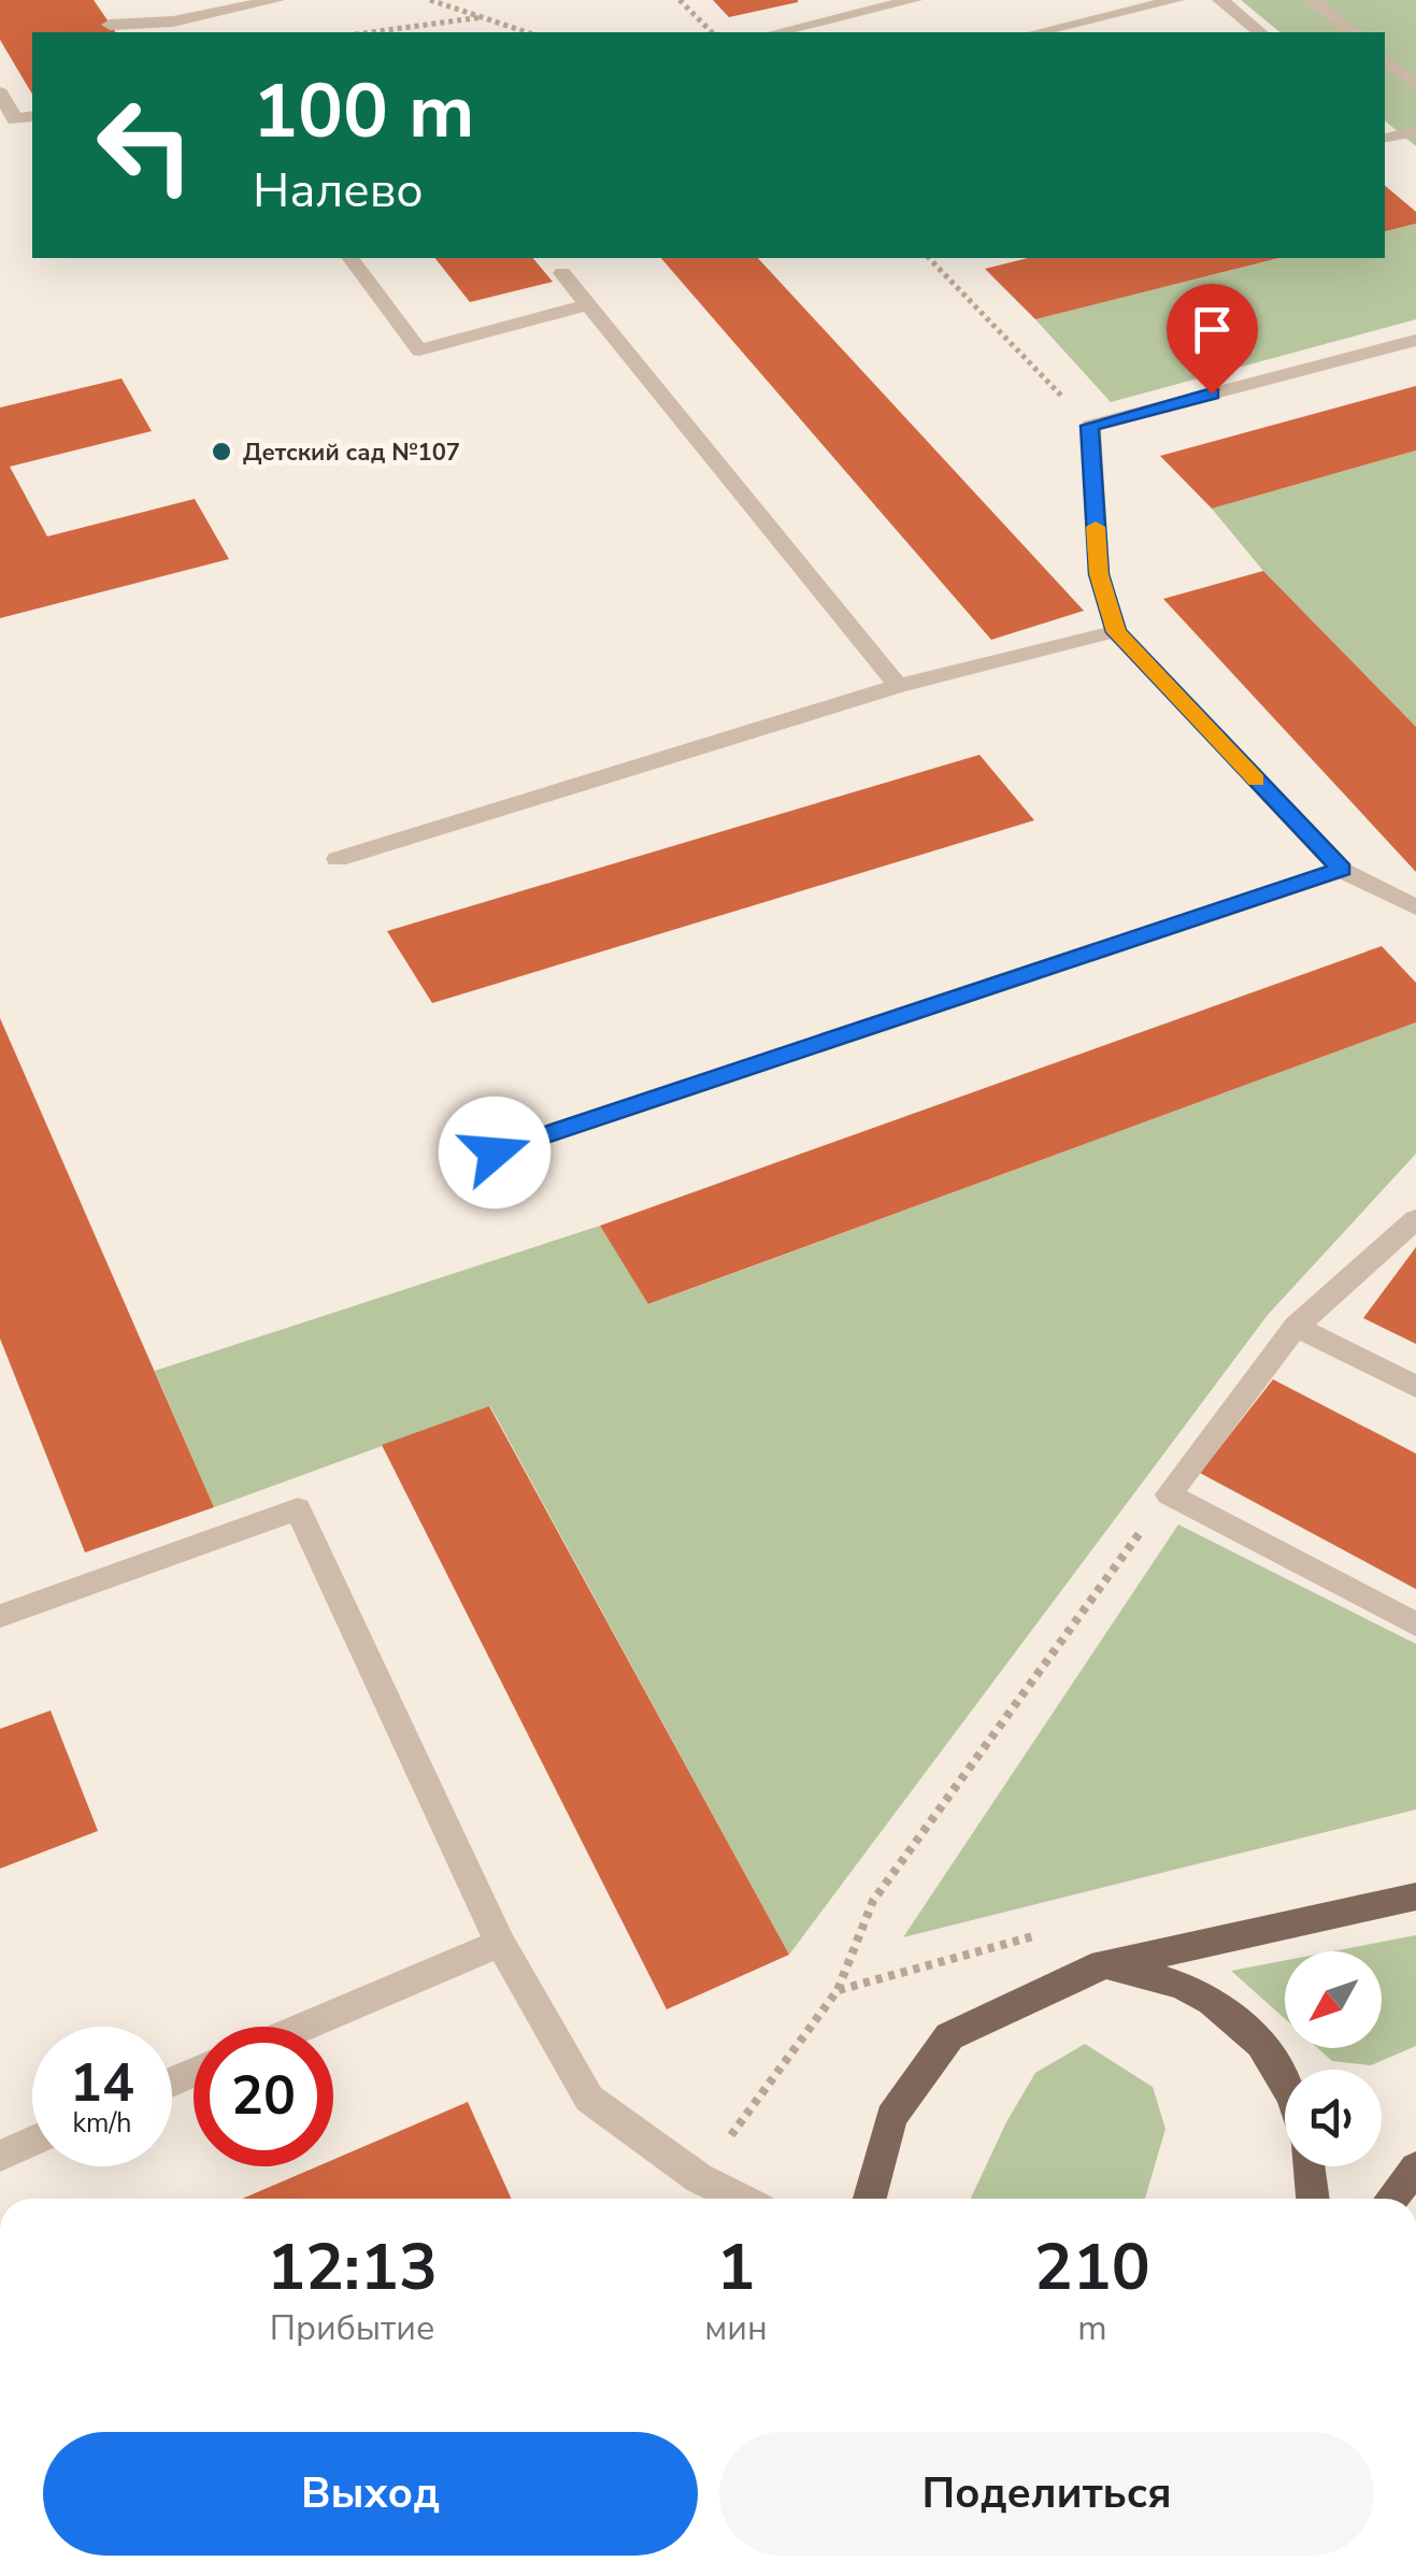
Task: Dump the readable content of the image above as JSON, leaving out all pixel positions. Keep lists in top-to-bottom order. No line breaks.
{"places":["Детский сад №107"],"north":"bottom left","page":{"turn":["100 m","Налево"],"speed":"14 km/h","limit":"20","eta":["12:13","Прибытие","1","мин","210","m"],"buttons":["Выход","Поделиться"]}}
